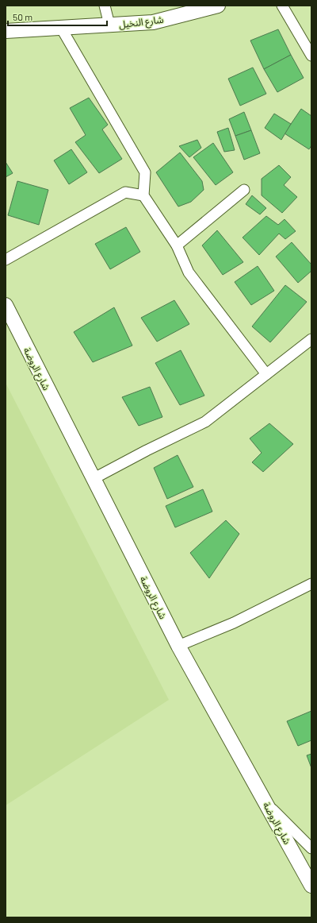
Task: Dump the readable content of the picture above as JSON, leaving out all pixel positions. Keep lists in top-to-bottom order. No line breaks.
{"streets":{"main road":["شارع النخيل","شارع الروضة"]},"scale_bar":"50 m"}
